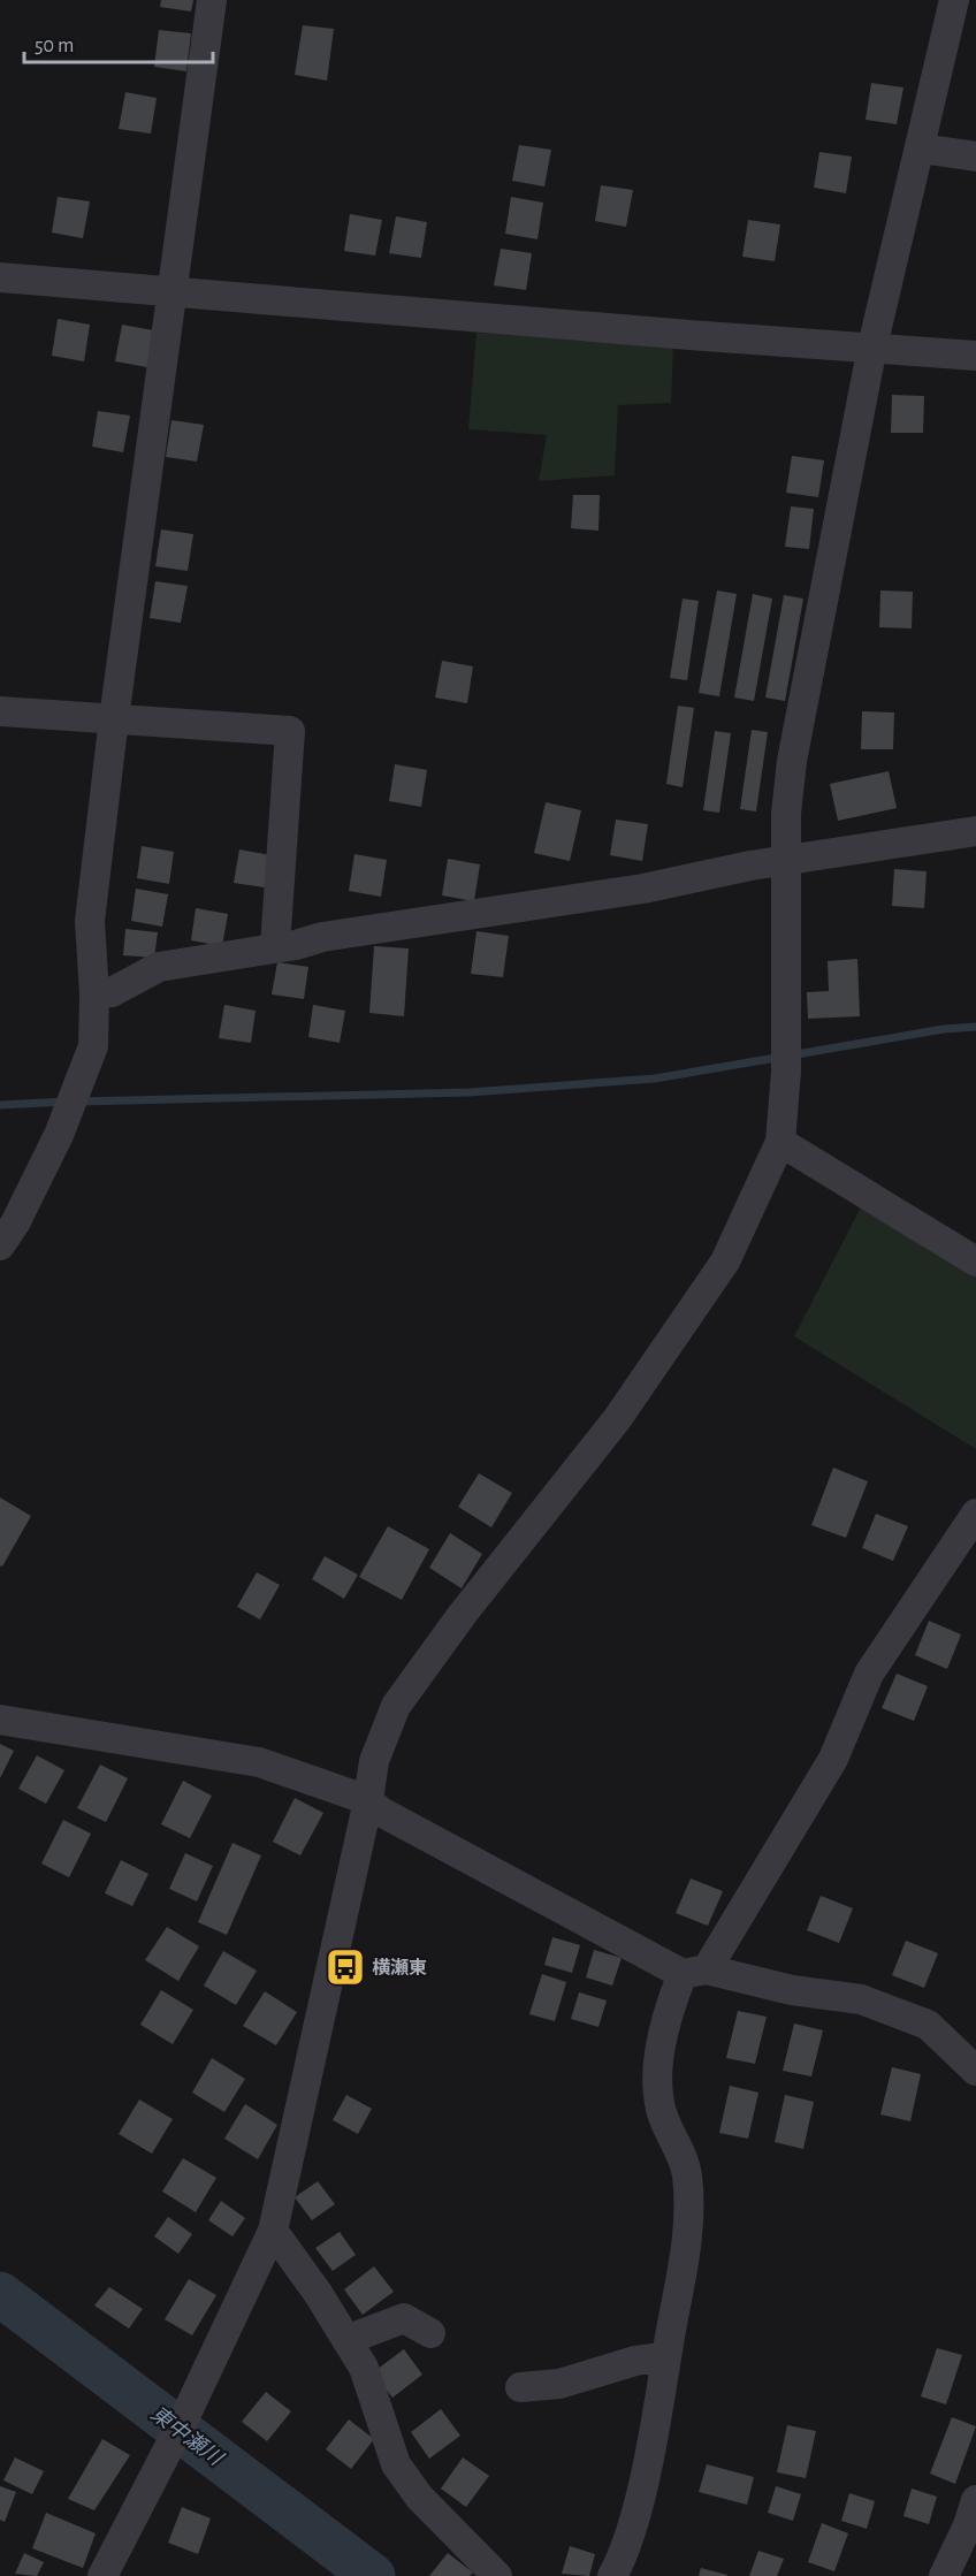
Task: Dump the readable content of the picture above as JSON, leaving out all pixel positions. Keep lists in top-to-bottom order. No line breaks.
{"water":["東中瀬川"],"places":{"bus stop":["横瀬東"]},"scale_bar":"50 m"}
